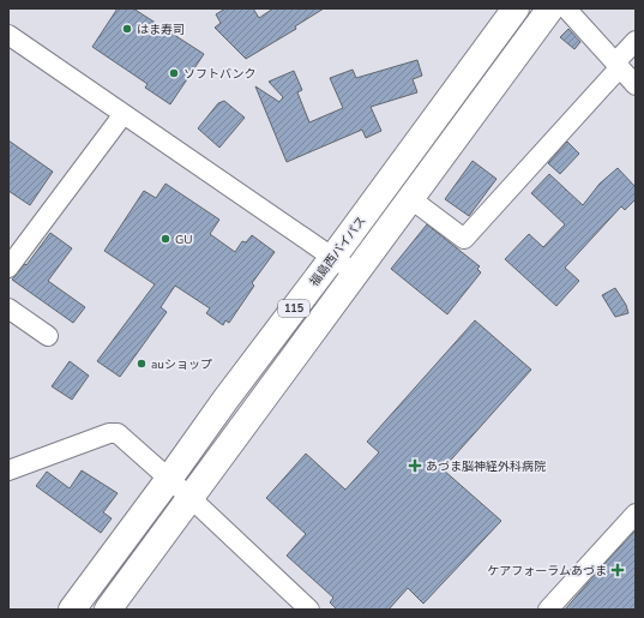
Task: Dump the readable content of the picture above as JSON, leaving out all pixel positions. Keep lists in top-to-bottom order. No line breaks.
{"streets":{"highway":["福島西バイパス","115"]},"places":{"other":["はま寿司","ソフトバンク","GU","auショップ"],"health":["あづま脳神経外科病院","ケアフォーラムあづま"]}}
